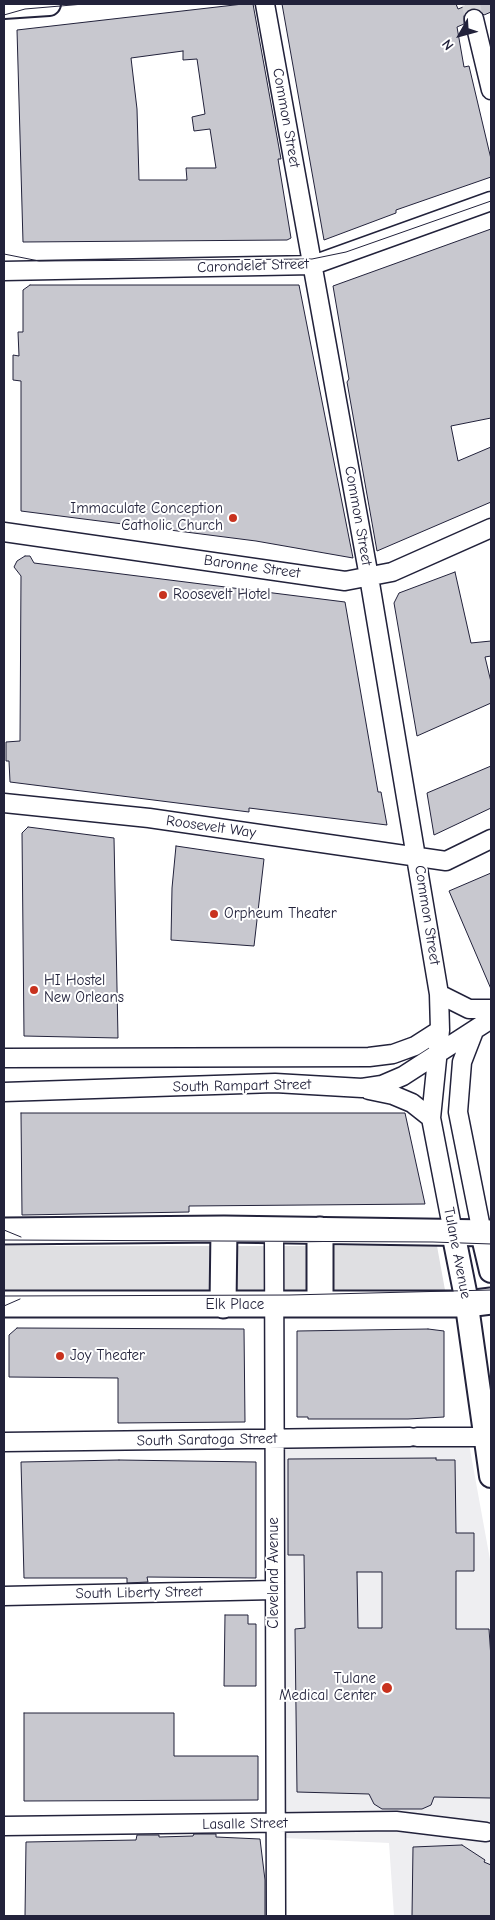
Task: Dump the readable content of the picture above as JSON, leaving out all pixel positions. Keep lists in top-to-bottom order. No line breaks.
{"streets":{"main road":["Elk Place"],"street":["Common Street","Carondelet Street","Baronne Street","Roosevelt Way","South Rampart Street","Tulane Avenue","South Saratoga Street","Cleveland Avenue","South Liberty Street","Lasalle Street"]},"crossings":[["Common Street","Carondelet Street"],["Common Street","Baronne Street"],["Common Street","Roosevelt Way"],["Common Street","South Rampart Street"],["Common Street","Tulane Avenue"],["South Rampart Street","Tulane Avenue"],["Tulane Avenue","Elk Place"],["Tulane Avenue","South Saratoga Street"],["Elk Place","Cleveland Avenue"],["South Saratoga Street","Cleveland Avenue"],["Cleveland Avenue","South Liberty Street"],["Cleveland Avenue","Lasalle Street"]],"places":["Immaculate Conception Catholic Church","Roosevelt Hotel","Orpheum Theater","HI Hostel New Orleans","Joy Theater","Tulane Medical Center"],"north":"bottom left"}
